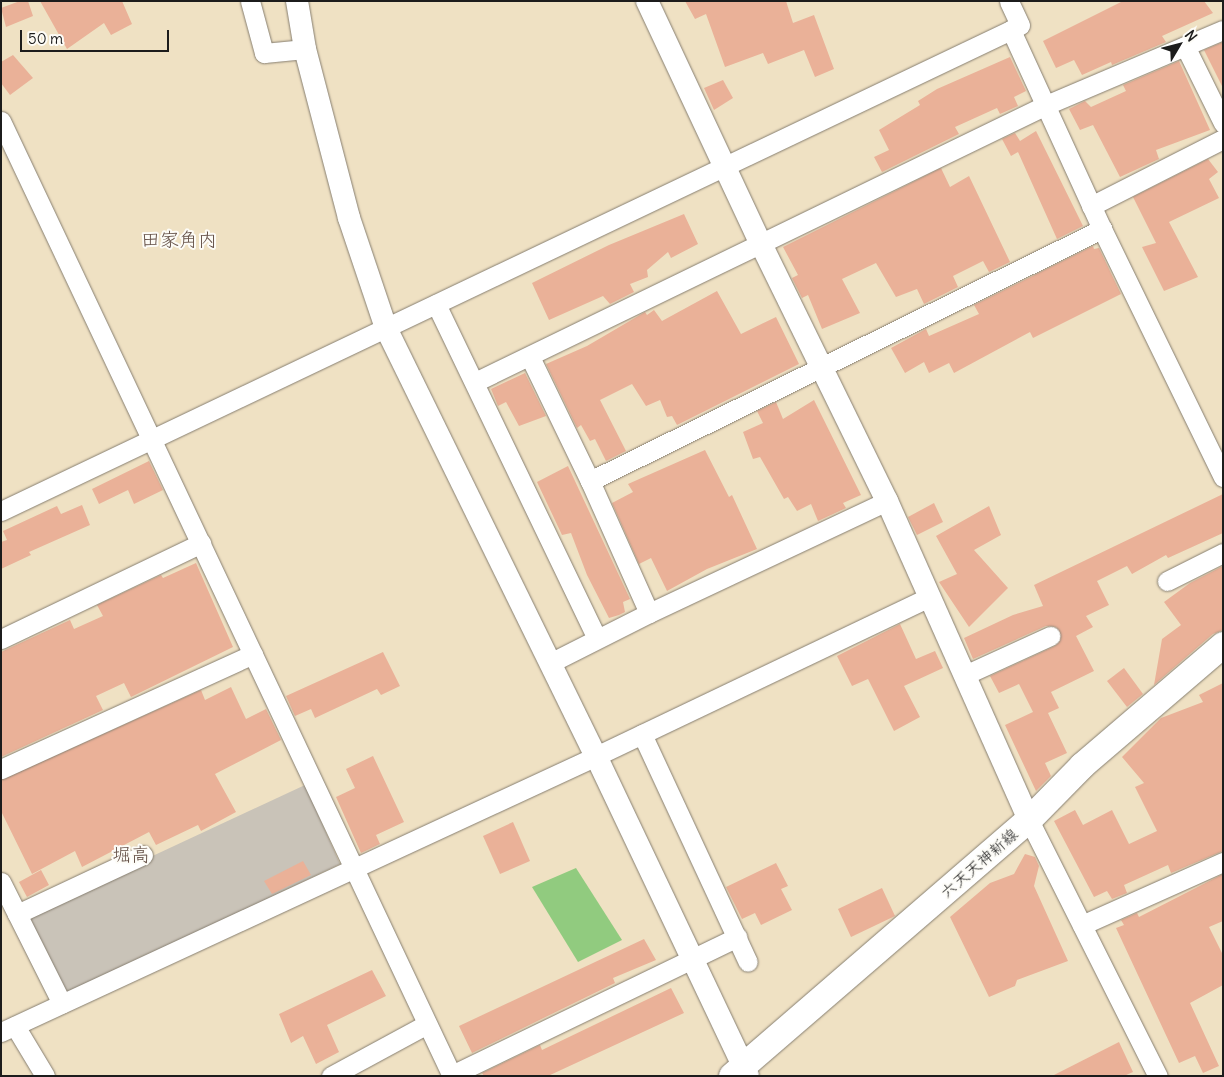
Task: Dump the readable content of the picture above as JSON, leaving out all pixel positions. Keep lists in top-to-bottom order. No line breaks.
{"streets":{"main road":["六天天神新線"]},"districts":["田家角内","堀高"],"scale_bar":"50 m","north":"top right"}
